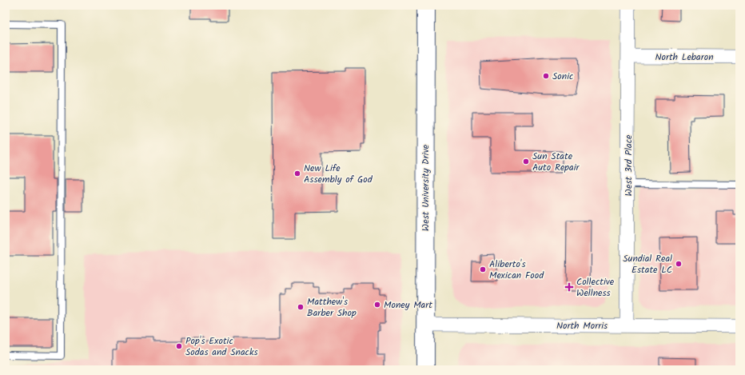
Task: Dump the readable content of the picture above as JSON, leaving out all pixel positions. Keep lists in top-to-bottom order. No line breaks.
{"streets":{"main road":["West University Drive"],"street":["North Lebaron","West 3rd Place","North Morris"]},"crossings":[["North Lebaron","West 3rd Place"],["West 3rd Place","North Morris"],["West University Drive","North Morris"]],"places":{"other":["Sonic","Sun State Auto Repair","New Life Assembly of God","Sundial Real Estate LC","Aliberto's Mexican Food","Money Mart","Matthew's Barber Shop","Pop's Exotic Sodas and Snacks"],"health":["Collective Wellness"]}}
